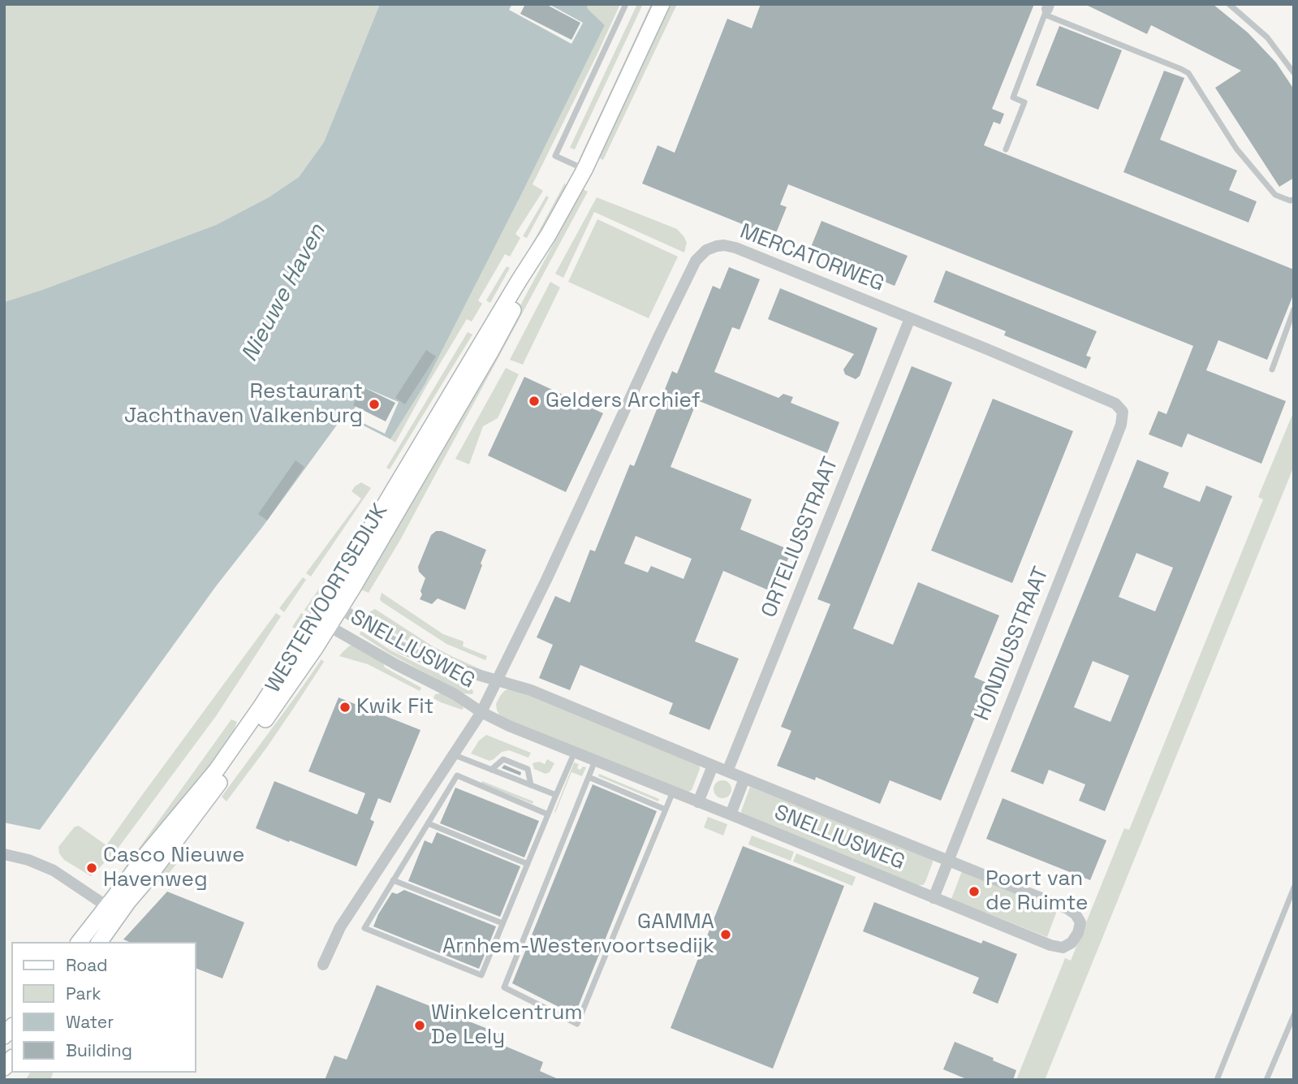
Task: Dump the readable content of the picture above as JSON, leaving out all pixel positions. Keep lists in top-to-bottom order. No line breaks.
{"streets":{"main road":["WESTERVOORTSEDIJK"],"street":["MERCATORWEG","ORTELIUSSTRAAT","HONDIUSSTRAAT","SNELLIUSWEG"]},"crossings":[["MERCATORWEG","ORTELIUSSTRAAT"],["MERCATORWEG","HONDIUSSTRAAT"],["MERCATORWEG","SNELLIUSWEG"],["ORTELIUSSTRAAT","SNELLIUSWEG"],["WESTERVOORTSEDIJK","SNELLIUSWEG"],["HONDIUSSTRAAT","SNELLIUSWEG"]],"water":["Nieuwe Haven"],"places":["Gelders Archief","Restaurant Jachthaven Valkenburg","Kwik Fit","Casco Nieuwe Havenweg","Poort van de Ruimte","GAMMA Arnhem-Westervoortsedijk","Winkelcentrum De Lely"],"legend":["Road","Park","Water","Building"]}
